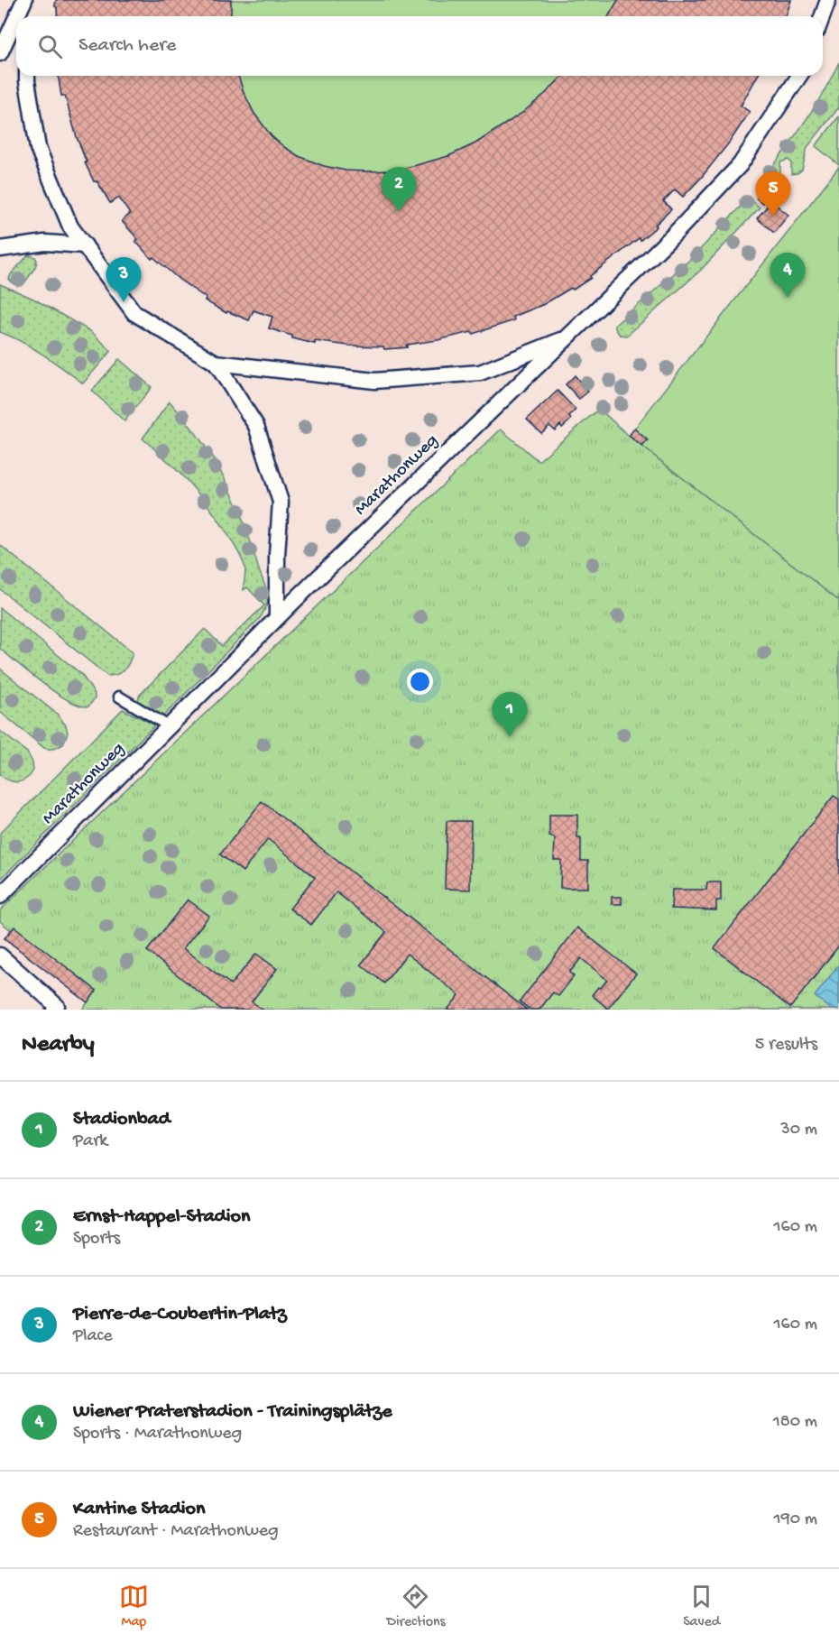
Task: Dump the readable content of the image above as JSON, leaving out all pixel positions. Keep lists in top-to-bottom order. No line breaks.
{"streets":{"street":["Marathonweg"]},"page":{"search":"Search here","pins":["2","5","4","3","1"],"heading":["Nearby","5 results"],"list":[{"mark":"1","name":"Stadionbad","note":"Park","value":"30 m"},{"mark":"2","name":"Ernst-Happel-Stadion","note":"Sports","value":"160 m"},{"mark":"3","name":"Pierre-de-Coubertin-Platz","note":"Place","value":"160 m"},{"mark":"4","name":"Wiener Praterstadion - Trainingsplätze","note":"Sports · Marathonweg","value":"180 m"},{"mark":"5","name":"Kantine Stadion","note":"Restaurant · Marathonweg","value":"190 m"}],"nav":["Map","Directions","Saved"]}}
